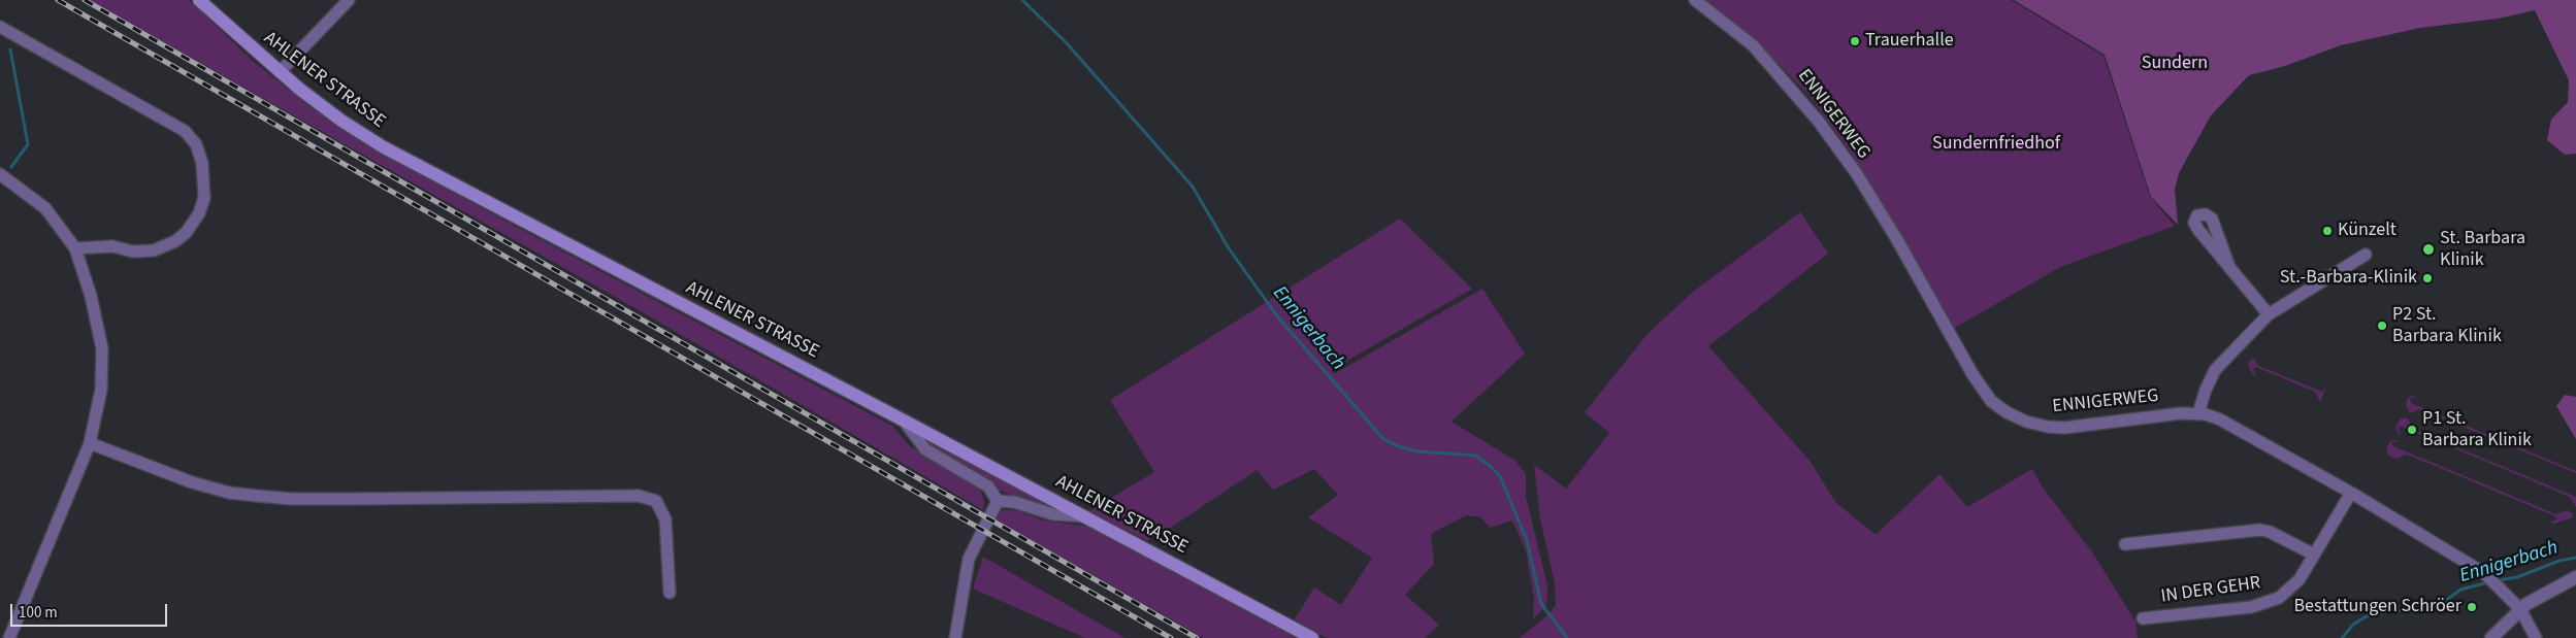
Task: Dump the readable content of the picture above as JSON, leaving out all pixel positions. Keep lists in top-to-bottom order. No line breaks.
{"streets":{"main road":["AHLENER STRASSE"],"street":["ENNIGERWEG","IN DER GEHR"]},"crossings":[["ENNIGERWEG","IN DER GEHR"]],"water":["Ennigerbach"],"parks":["Sundern","Sundernfriedhof"],"places":["Trauerhalle","Künzelt","St. Barbara Klinik","St.-Barbara-Klinik","P2 St. Barbara Klinik","P1 St. Barbara Klinik","Bestattungen Schröer"],"scale_bar":"100 m"}
